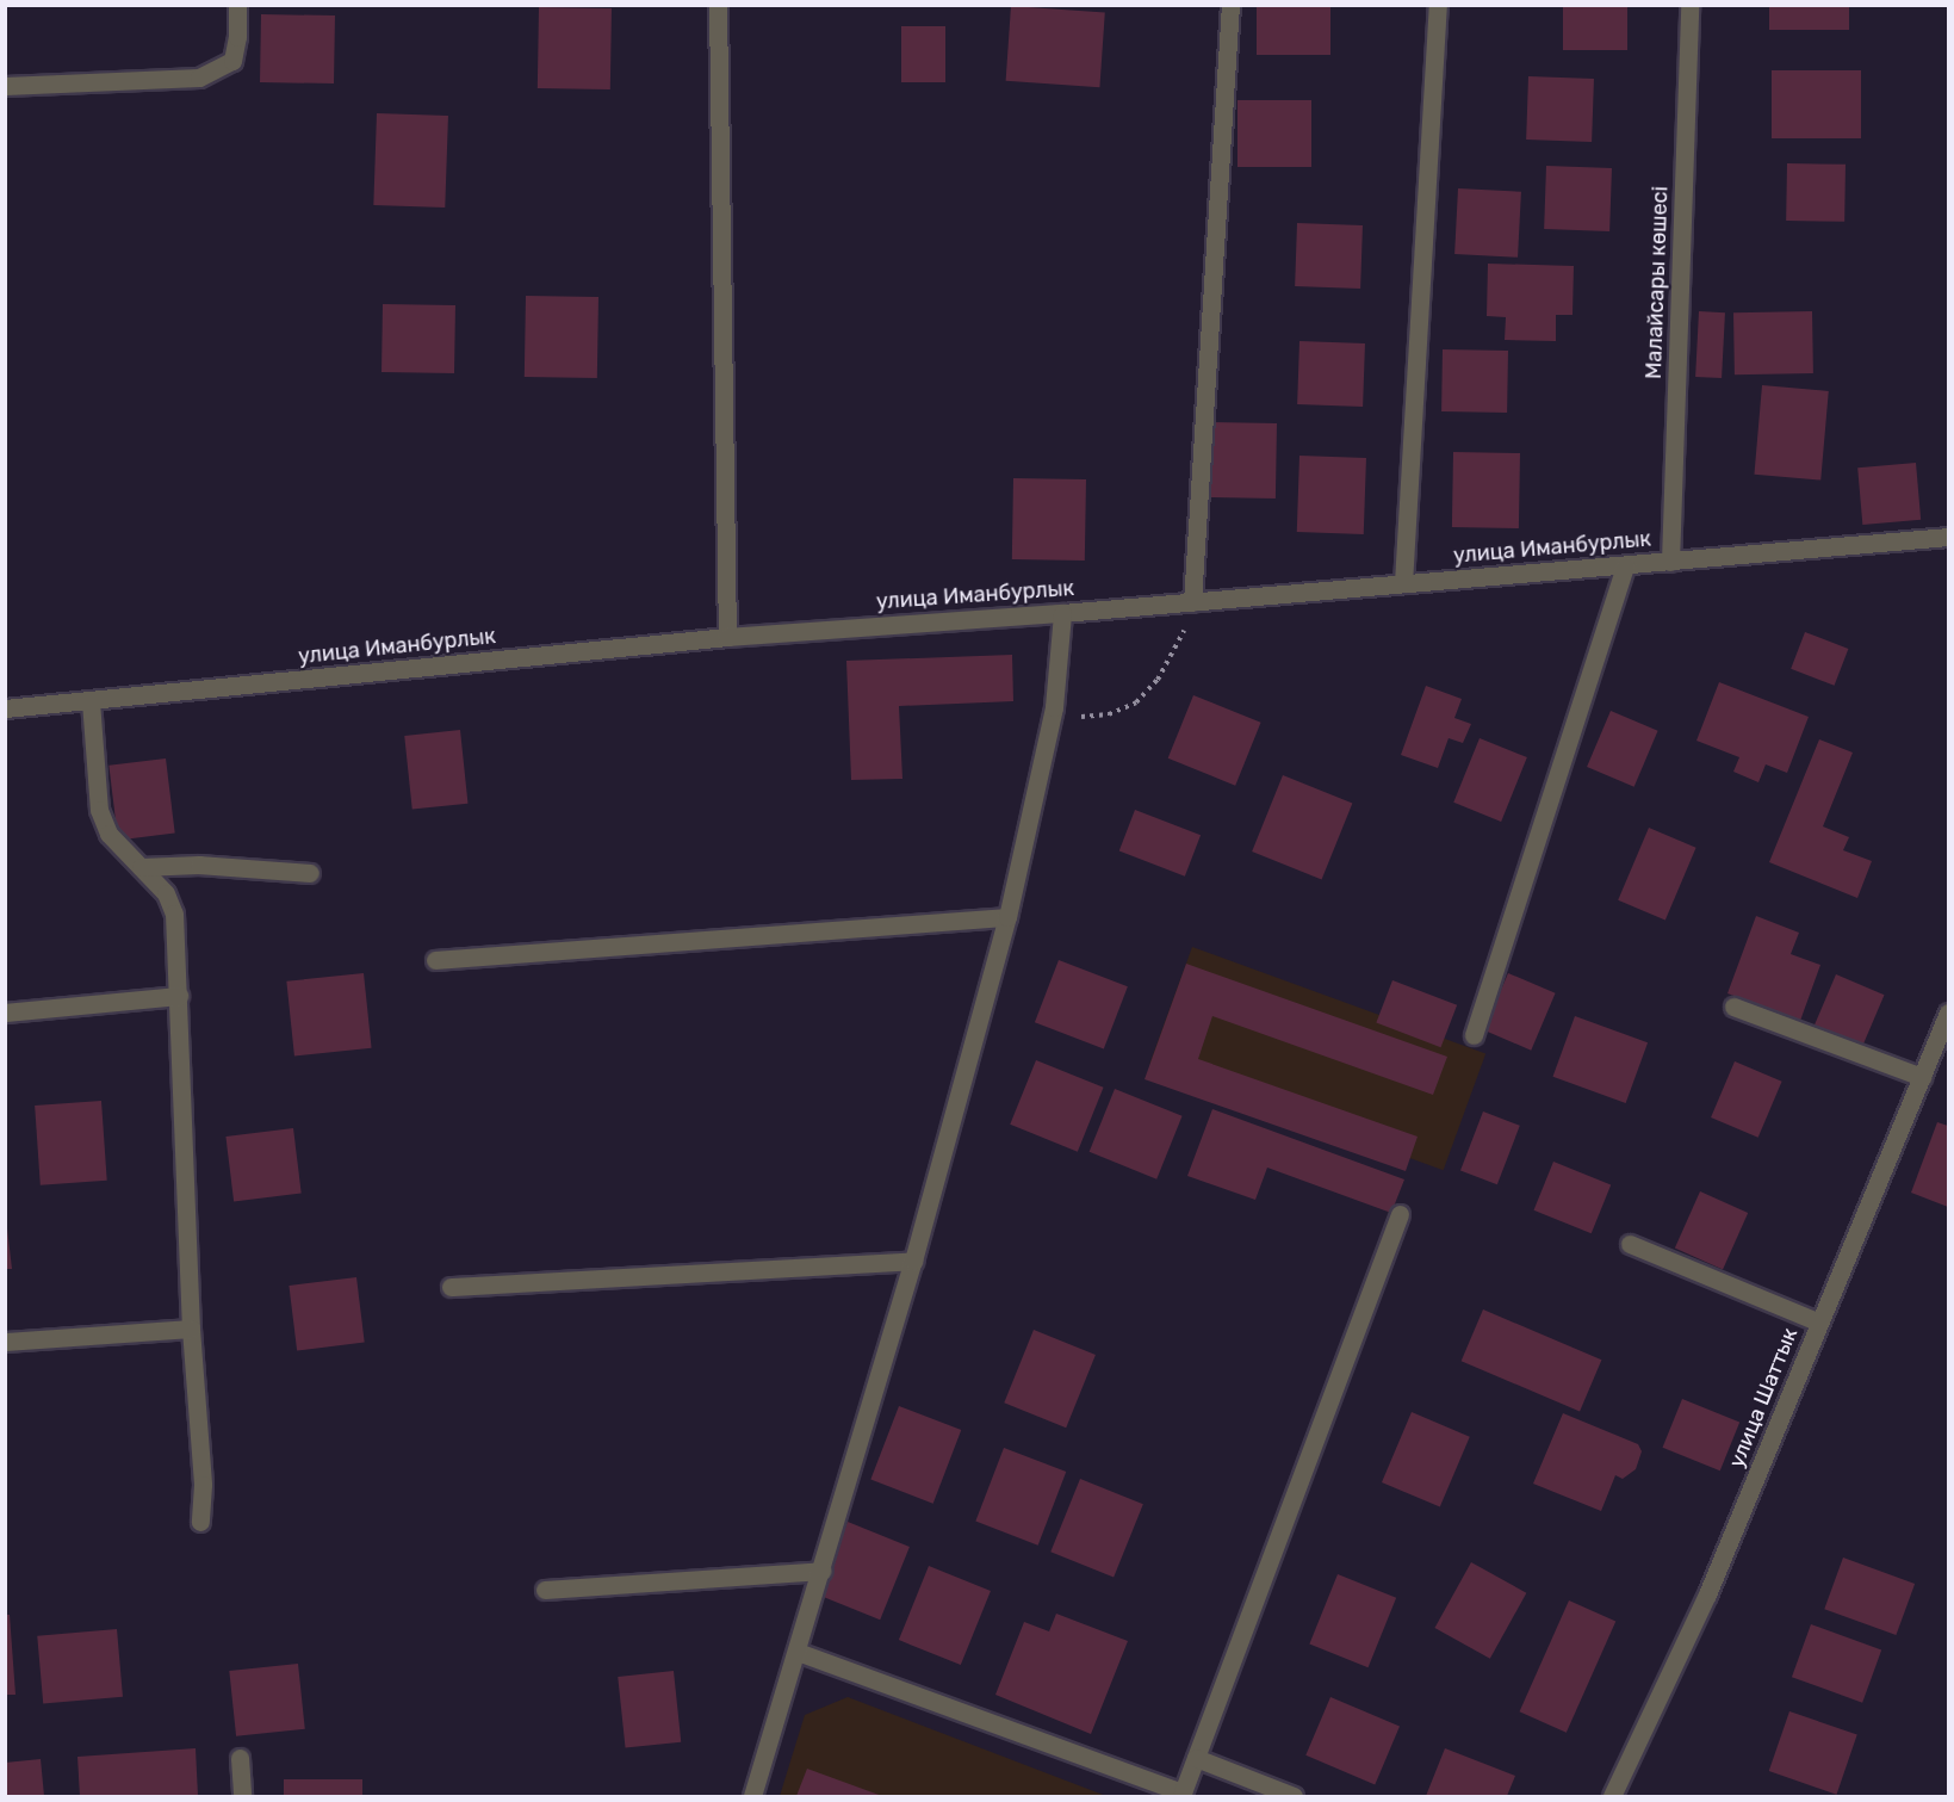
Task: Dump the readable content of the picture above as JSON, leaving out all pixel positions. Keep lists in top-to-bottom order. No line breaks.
{"streets":{"street":["Малайсары көшесі","улица Иманбурлык","улица Шаттык"]},"crossings":[["Малайсары көшесі","улица Иманбурлык"]]}
